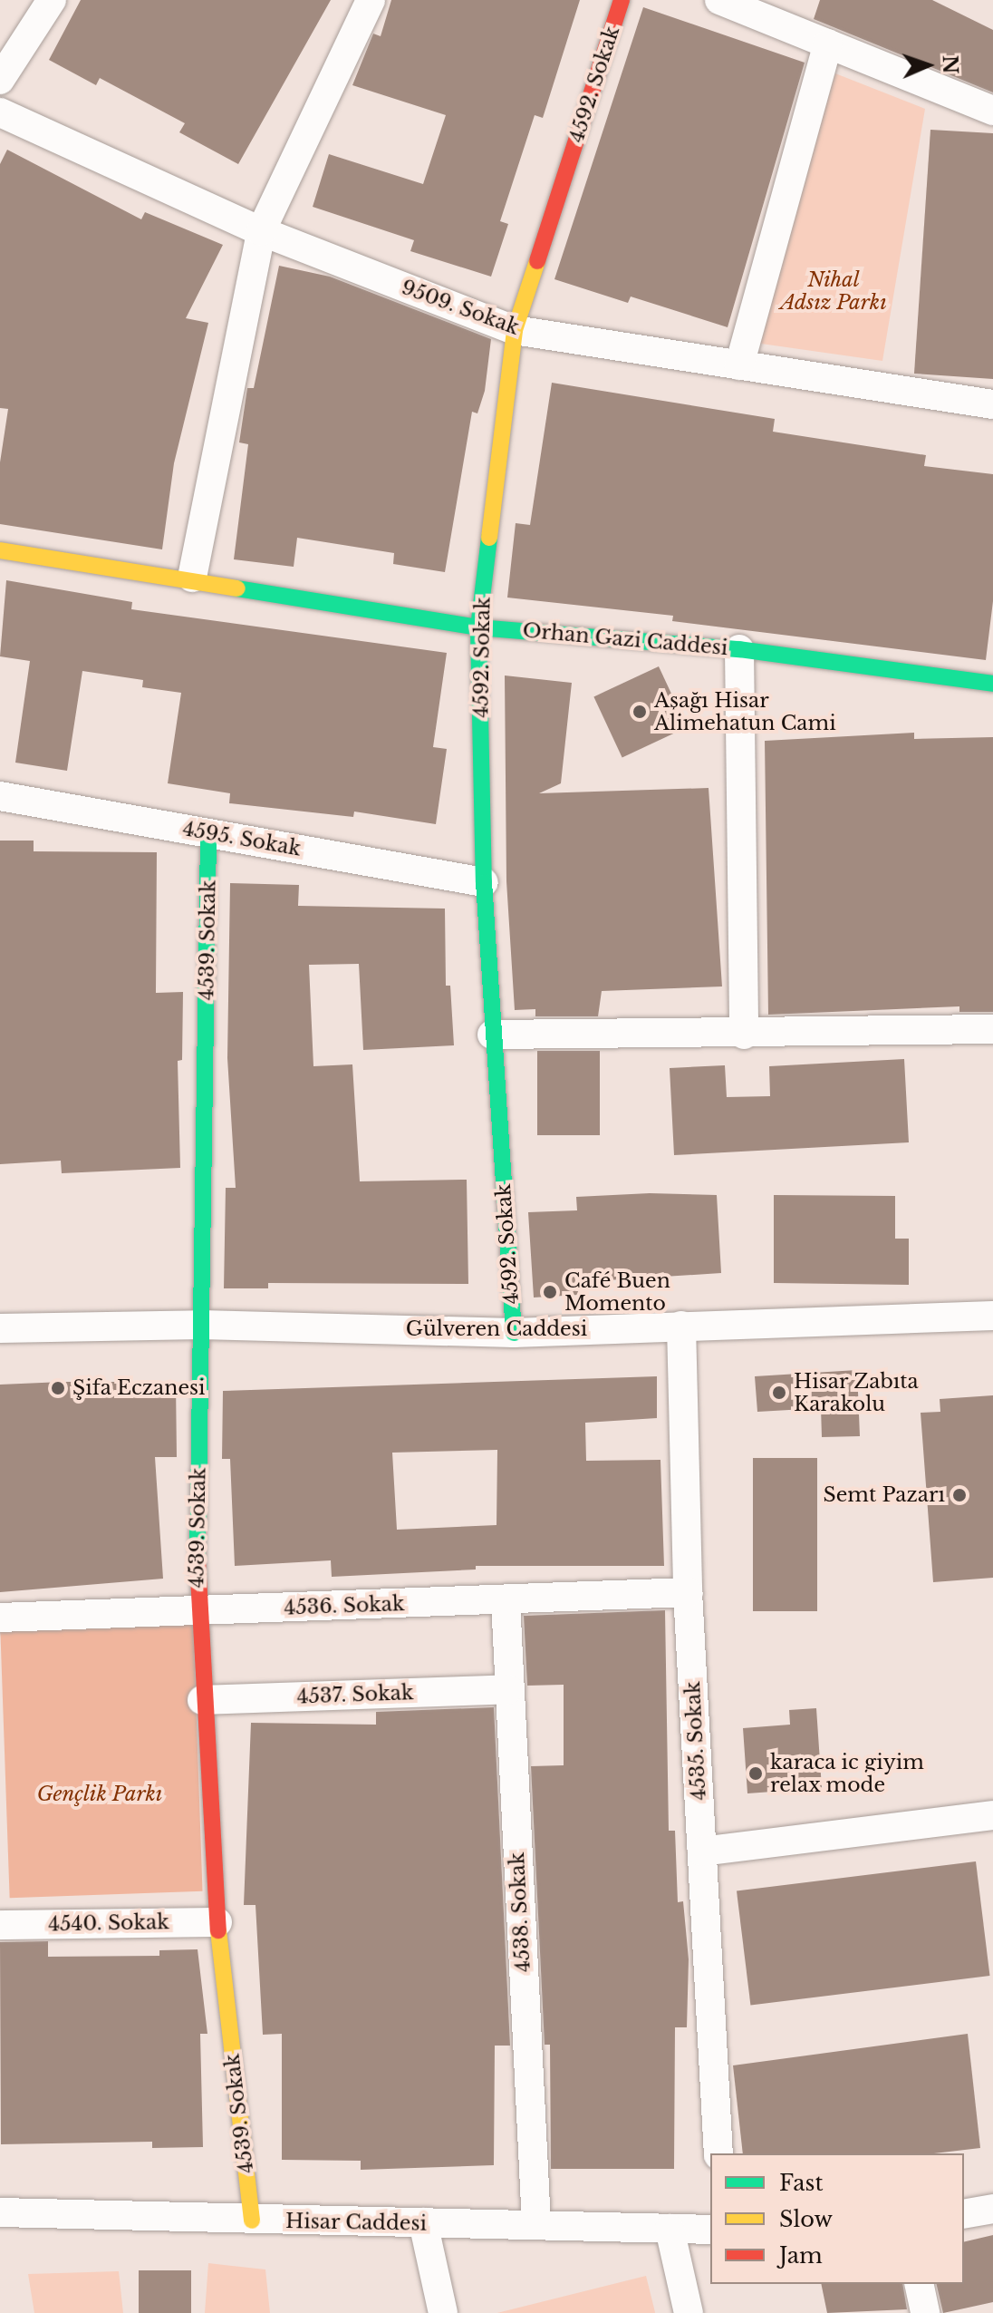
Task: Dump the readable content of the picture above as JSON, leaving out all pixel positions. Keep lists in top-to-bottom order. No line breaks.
{"streets":{"street":["4592. Sokak","9509. Sokak","Orhan Gazi Caddesi","4595. Sokak","4539. Sokak","Gülveren Caddesi","4536. Sokak","4537. Sokak","4535. Sokak","4538. Sokak","4540. Sokak","Hisar Caddesi"]},"crossings":[["4592. Sokak","9509. Sokak"],["4592. Sokak","Orhan Gazi Caddesi"],["4592. Sokak","4595. Sokak"],["4592. Sokak","Gülveren Caddesi"],["4595. Sokak","4539. Sokak"],["4539. Sokak","Gülveren Caddesi"],["4539. Sokak","4536. Sokak"],["4539. Sokak","4537. Sokak"],["4539. Sokak","4540. Sokak"],["4539. Sokak","Hisar Caddesi"],["Gülveren Caddesi","4535. Sokak"],["4536. Sokak","4535. Sokak"],["4536. Sokak","4538. Sokak"],["4537. Sokak","4538. Sokak"],["4538. Sokak","Hisar Caddesi"]],"parks":["Nihal Adsız Parkı","Gençlik Parkı"],"places":["Aşağı Hisar Alimehatun Cami","Café Buen Momento","Şifa Eczanesi","Hisar Zabıta Karakolu","Semt Pazarı","karaca ic giyim relax mode"],"legend":["Fast","Slow","Jam"],"north":"right"}
